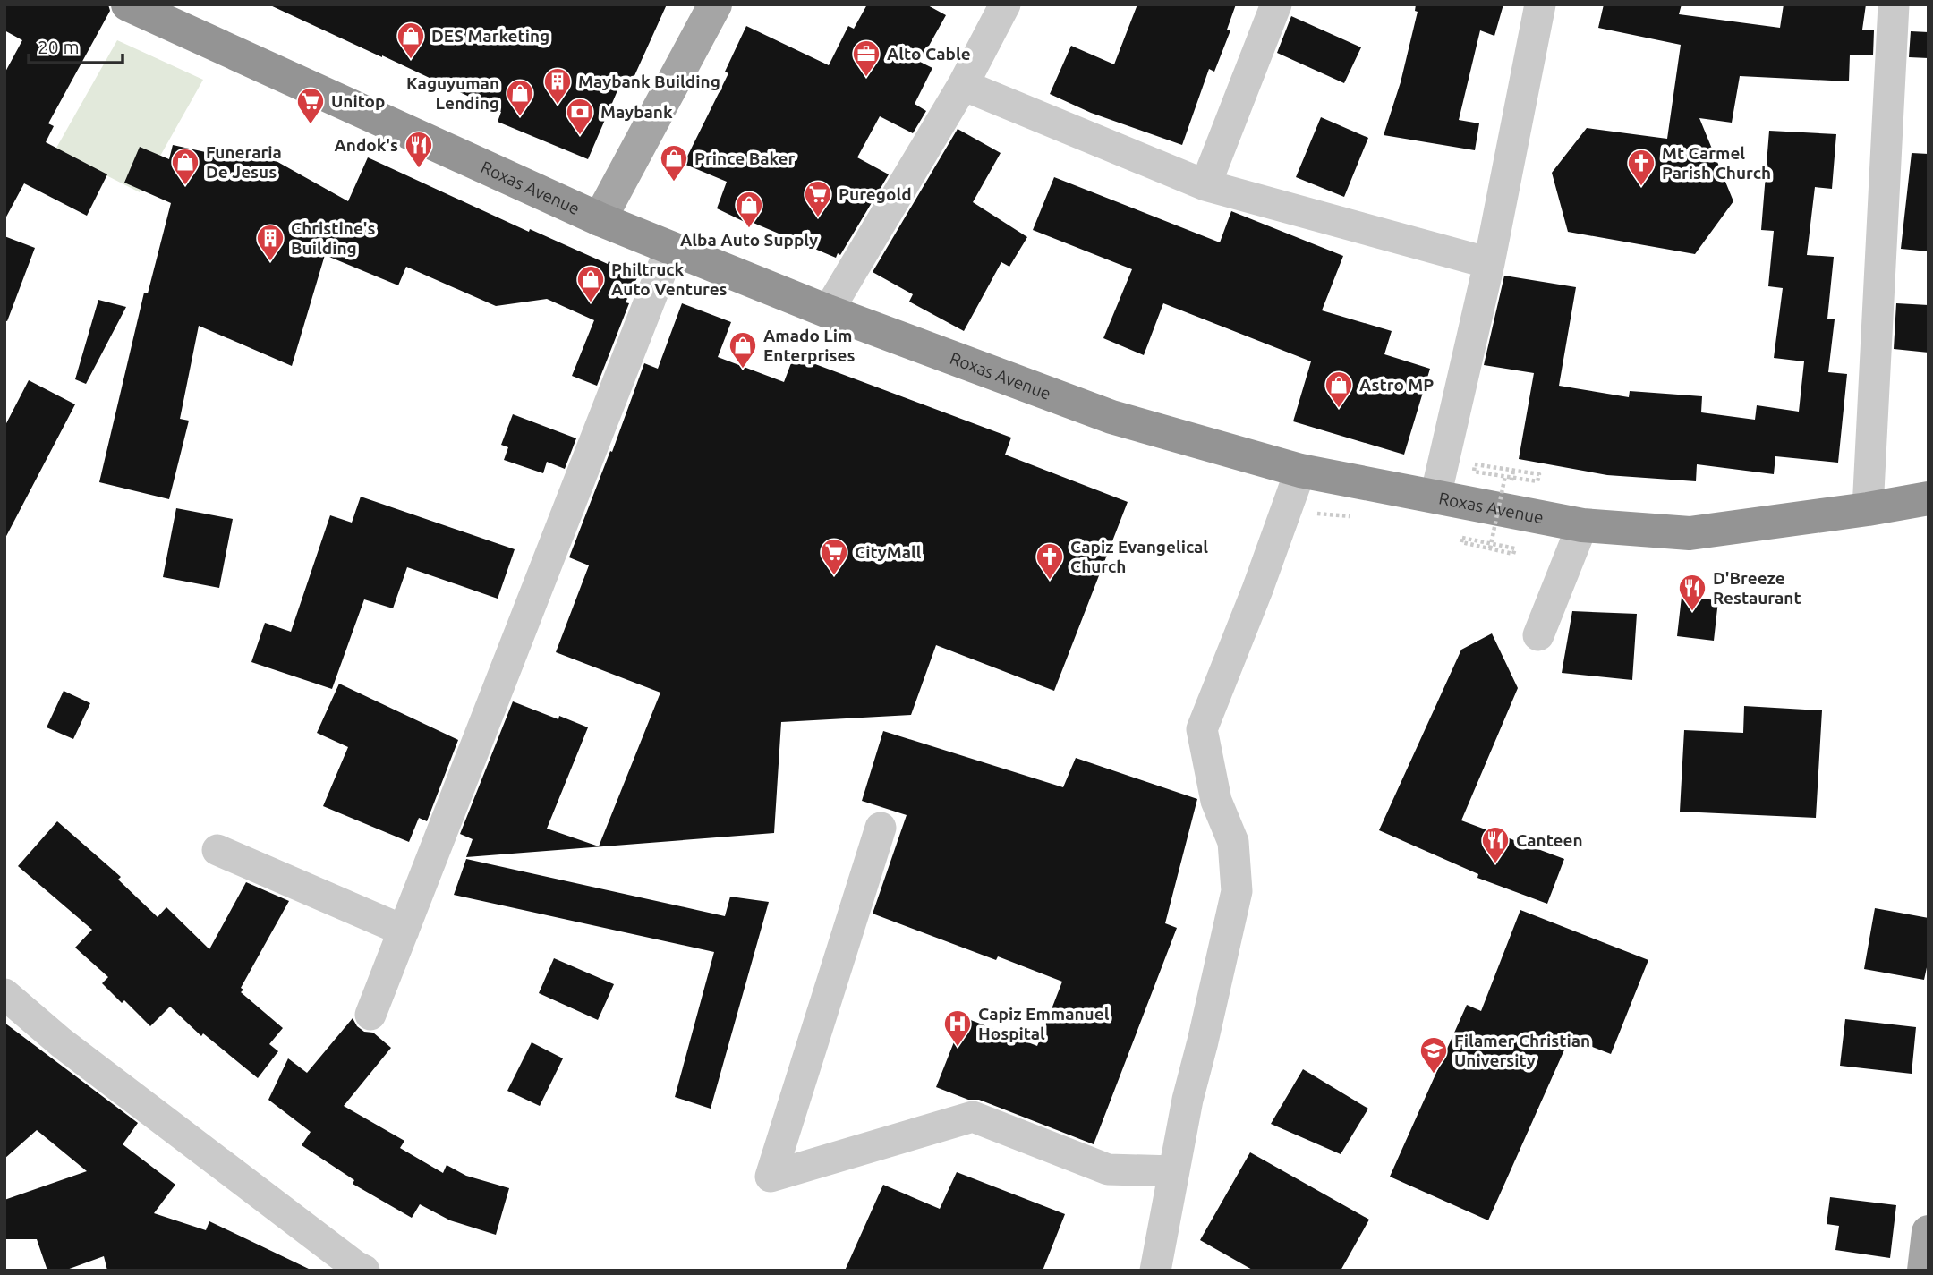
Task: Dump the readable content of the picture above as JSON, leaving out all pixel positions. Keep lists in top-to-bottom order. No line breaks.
{"streets":{"highway":["Roxas Avenue"]},"places":{"shop":["DES Marketing","Kaguyuman Lending","Prince Baker","Funeraria De Jesus","Alba Auto Supply","Philtruck Auto Ventures","Amado Lim Enterprises","Astro MP"],"office":["Alto Cable"],"building":["Maybank Building","Christine's Building"],"supermarket":["Unitop","Puregold","CityMall"],"bank":["Maybank"],"restaurant":["Andok's","D'Breeze Restaurant","Canteen"],"church":["Mt Carmel Parish Church","Capiz Evangelical Church"],"hospital":["Capiz Emmanuel Hospital"],"school or university":["Filamer Christian University"]},"scale_bar":"20 m"}
